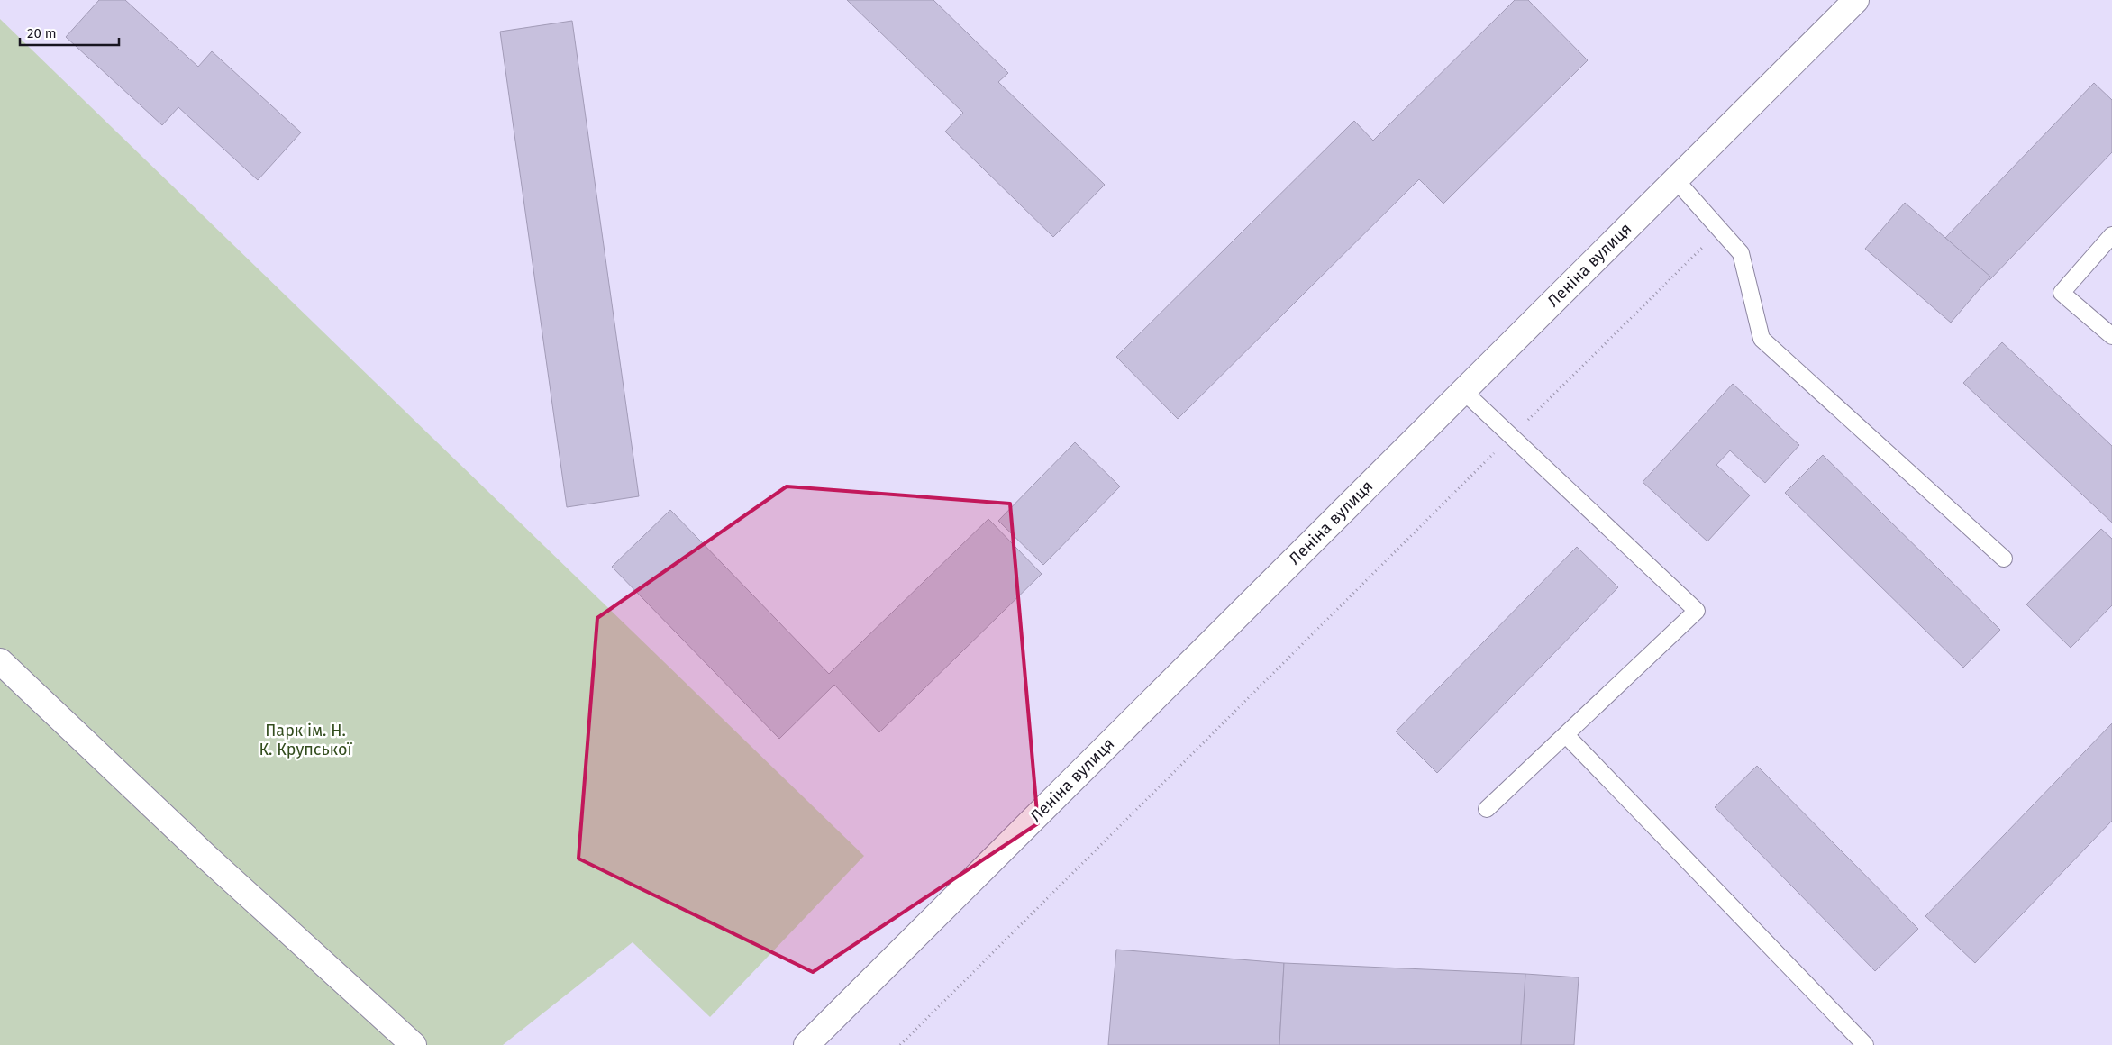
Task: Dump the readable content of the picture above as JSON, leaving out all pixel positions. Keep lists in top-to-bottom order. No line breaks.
{"streets":{"street":["Леніна вулиця"]},"parks":["Парк ім. Н. К. Крупської"],"scale_bar":"20 m"}
